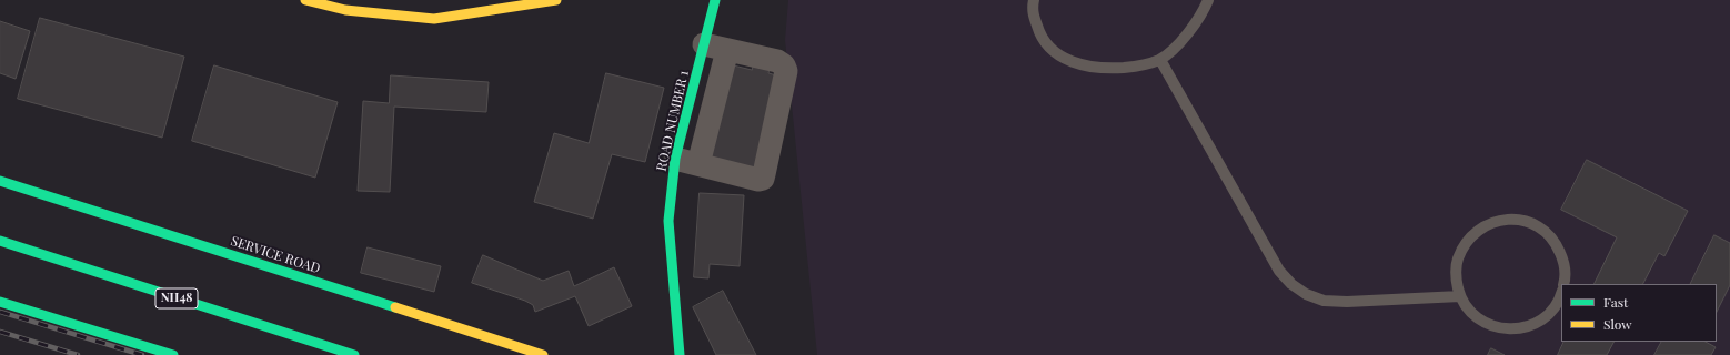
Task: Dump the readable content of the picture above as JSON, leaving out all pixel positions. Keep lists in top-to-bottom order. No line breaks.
{"streets":{"main road":["ROAD NUMBER 1","SERVICE ROAD","NH48"]},"legend":["Fast","Slow"]}
